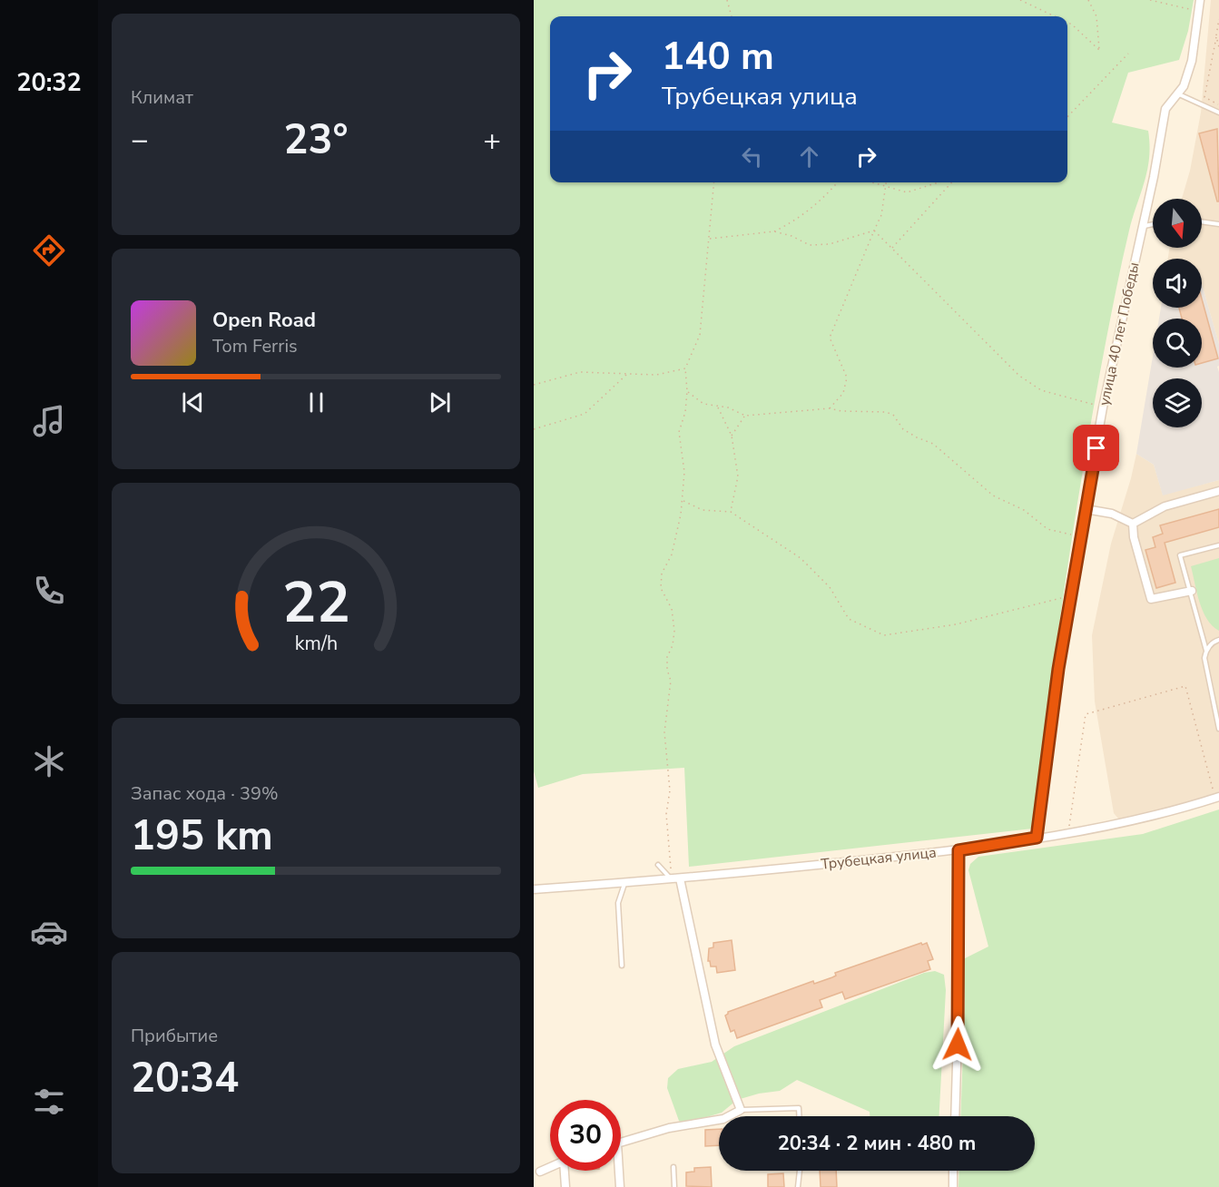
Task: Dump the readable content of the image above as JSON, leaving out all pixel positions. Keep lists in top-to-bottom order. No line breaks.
{"streets":{"street":["улица 40 лет Победы","Трубецкая улица"]},"crossings":[["улица 40 лет Победы","Трубецкая улица"]],"north":"bottom","page":{"tabs":"20:32","tile":["Климат",["Запас хода · 39%","195 km"],["Прибытие","20:34"]],"turn":["140 m","Трубецкая улица"],"heat":["−","23°","+"],"song":["Open Road","Tom Ferris"],"limit":"30","trip":"20:34 · 2 мин · 480 m","gauge":["22","km/h"]}}
